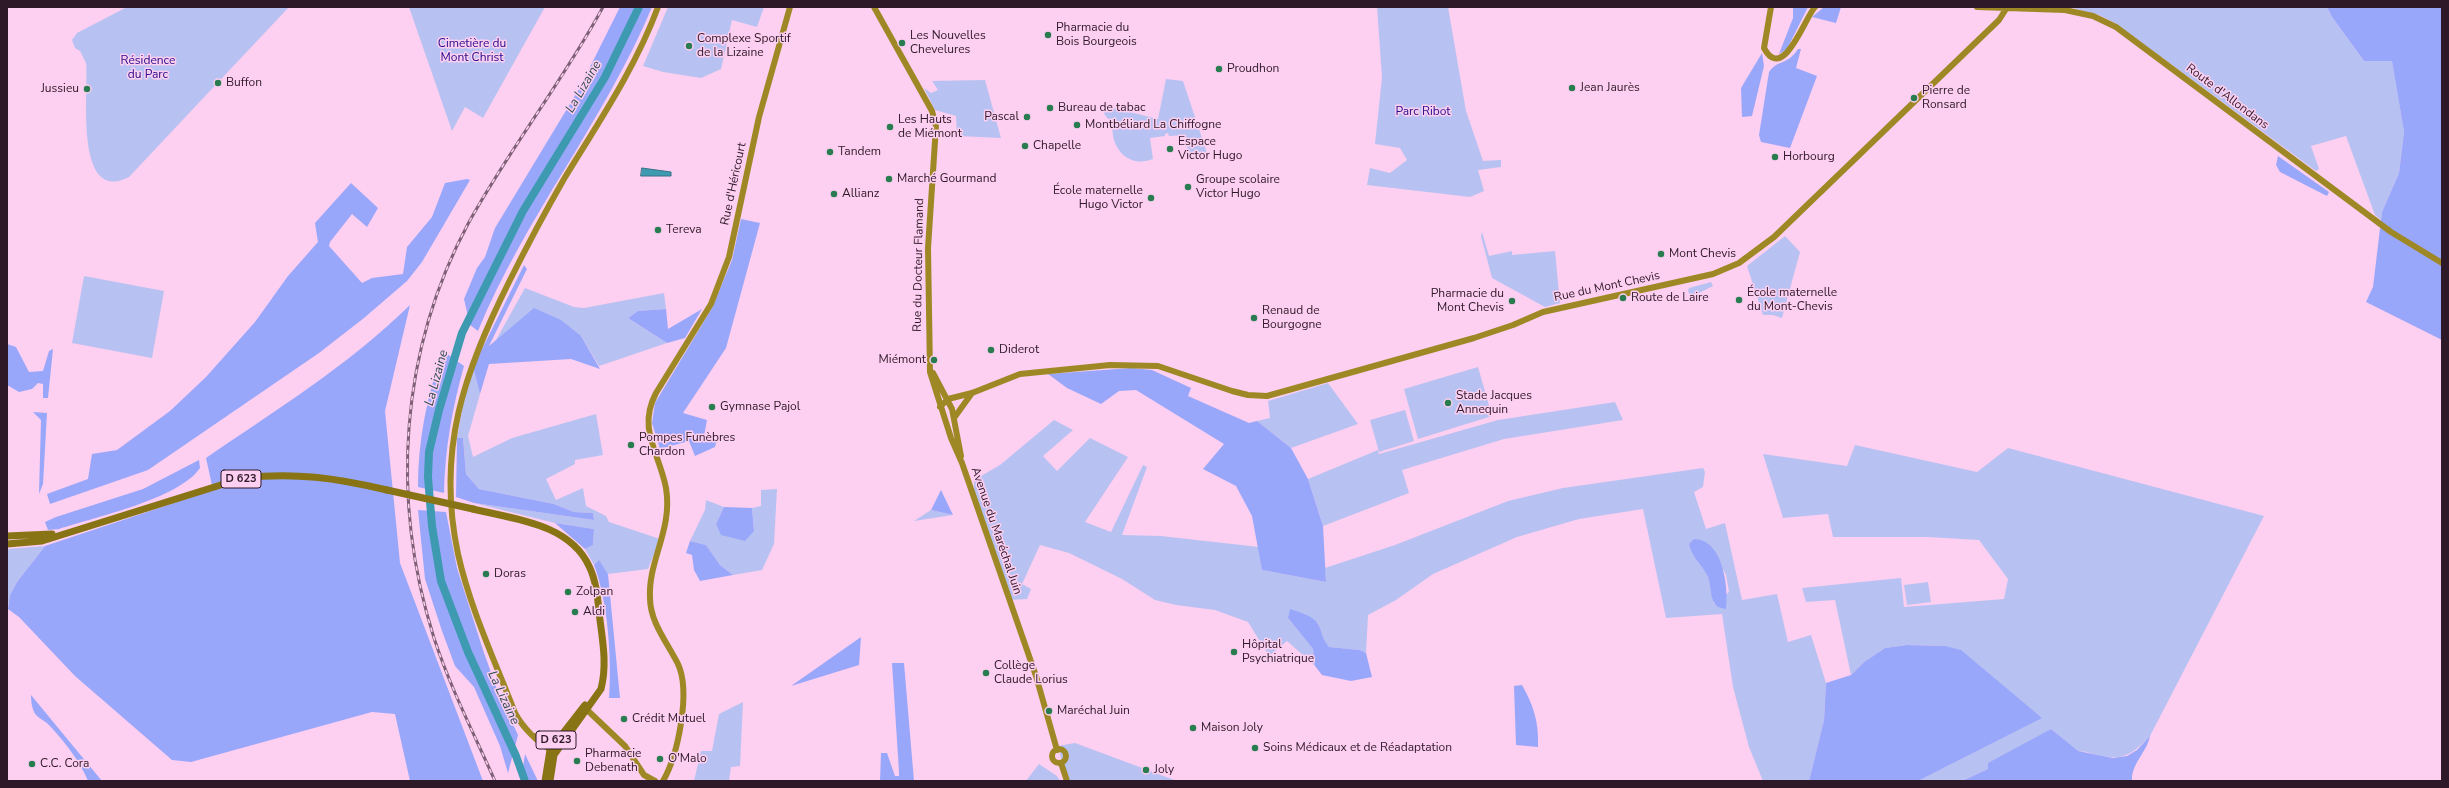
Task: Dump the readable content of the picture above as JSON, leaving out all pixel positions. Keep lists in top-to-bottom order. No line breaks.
{"streets":{"main road":["D 623"],"street":["Route d'Allondans","Rue d'Héricourt","Rue du Docteur Flamand","Rue du Mont Chevis","Avenue du Maréchal Juin"]},"crossings":[["Route d'Allondans","Rue du Mont Chevis"],["Rue du Docteur Flamand","Avenue du Maréchal Juin"],["Rue du Mont Chevis","Avenue du Maréchal Juin"]],"water":["La Lizaine"],"parks":["Cimetière du Mont Christ","Résidence du Parc","Parc Ribot"],"places":["Pharmacie du Bois Bourgeois","Les Nouvelles Chevelures","Complexe Sportif de la Lizaine","Proudhon","Buffon","Jean Jaurès","Jussieu","Pierre de Ronsard","Bureau de tabac","Pascal","Montbéliard La Chiffogne","Les Hauts de Miémont","Chapelle","Espace Victor Hugo","Tandem","Horbourg","Marché Gourmand","Groupe scolaire Victor Hugo","Allianz","École maternelle Hugo Victor","Tereva","Mont Chevis","Route de Laire","École maternelle du Mont-Chevis","Pharmacie du Mont Chevis","Renaud de Bourgogne","Diderot","Miémont","Stade Jacques Annequin","Gymnase Pajol","Pompes Funèbres Chardon","Doras","Zolpan","Aldi","Hôpital Psychiatrique","Collège Claude Lorius","Maréchal Juin","Crédit Mutuel","Maison Joly","Soins Médicaux et de Réadaptation","O'Malo","Pharmacie Debenath","C.C. Cora","Joly"]}
